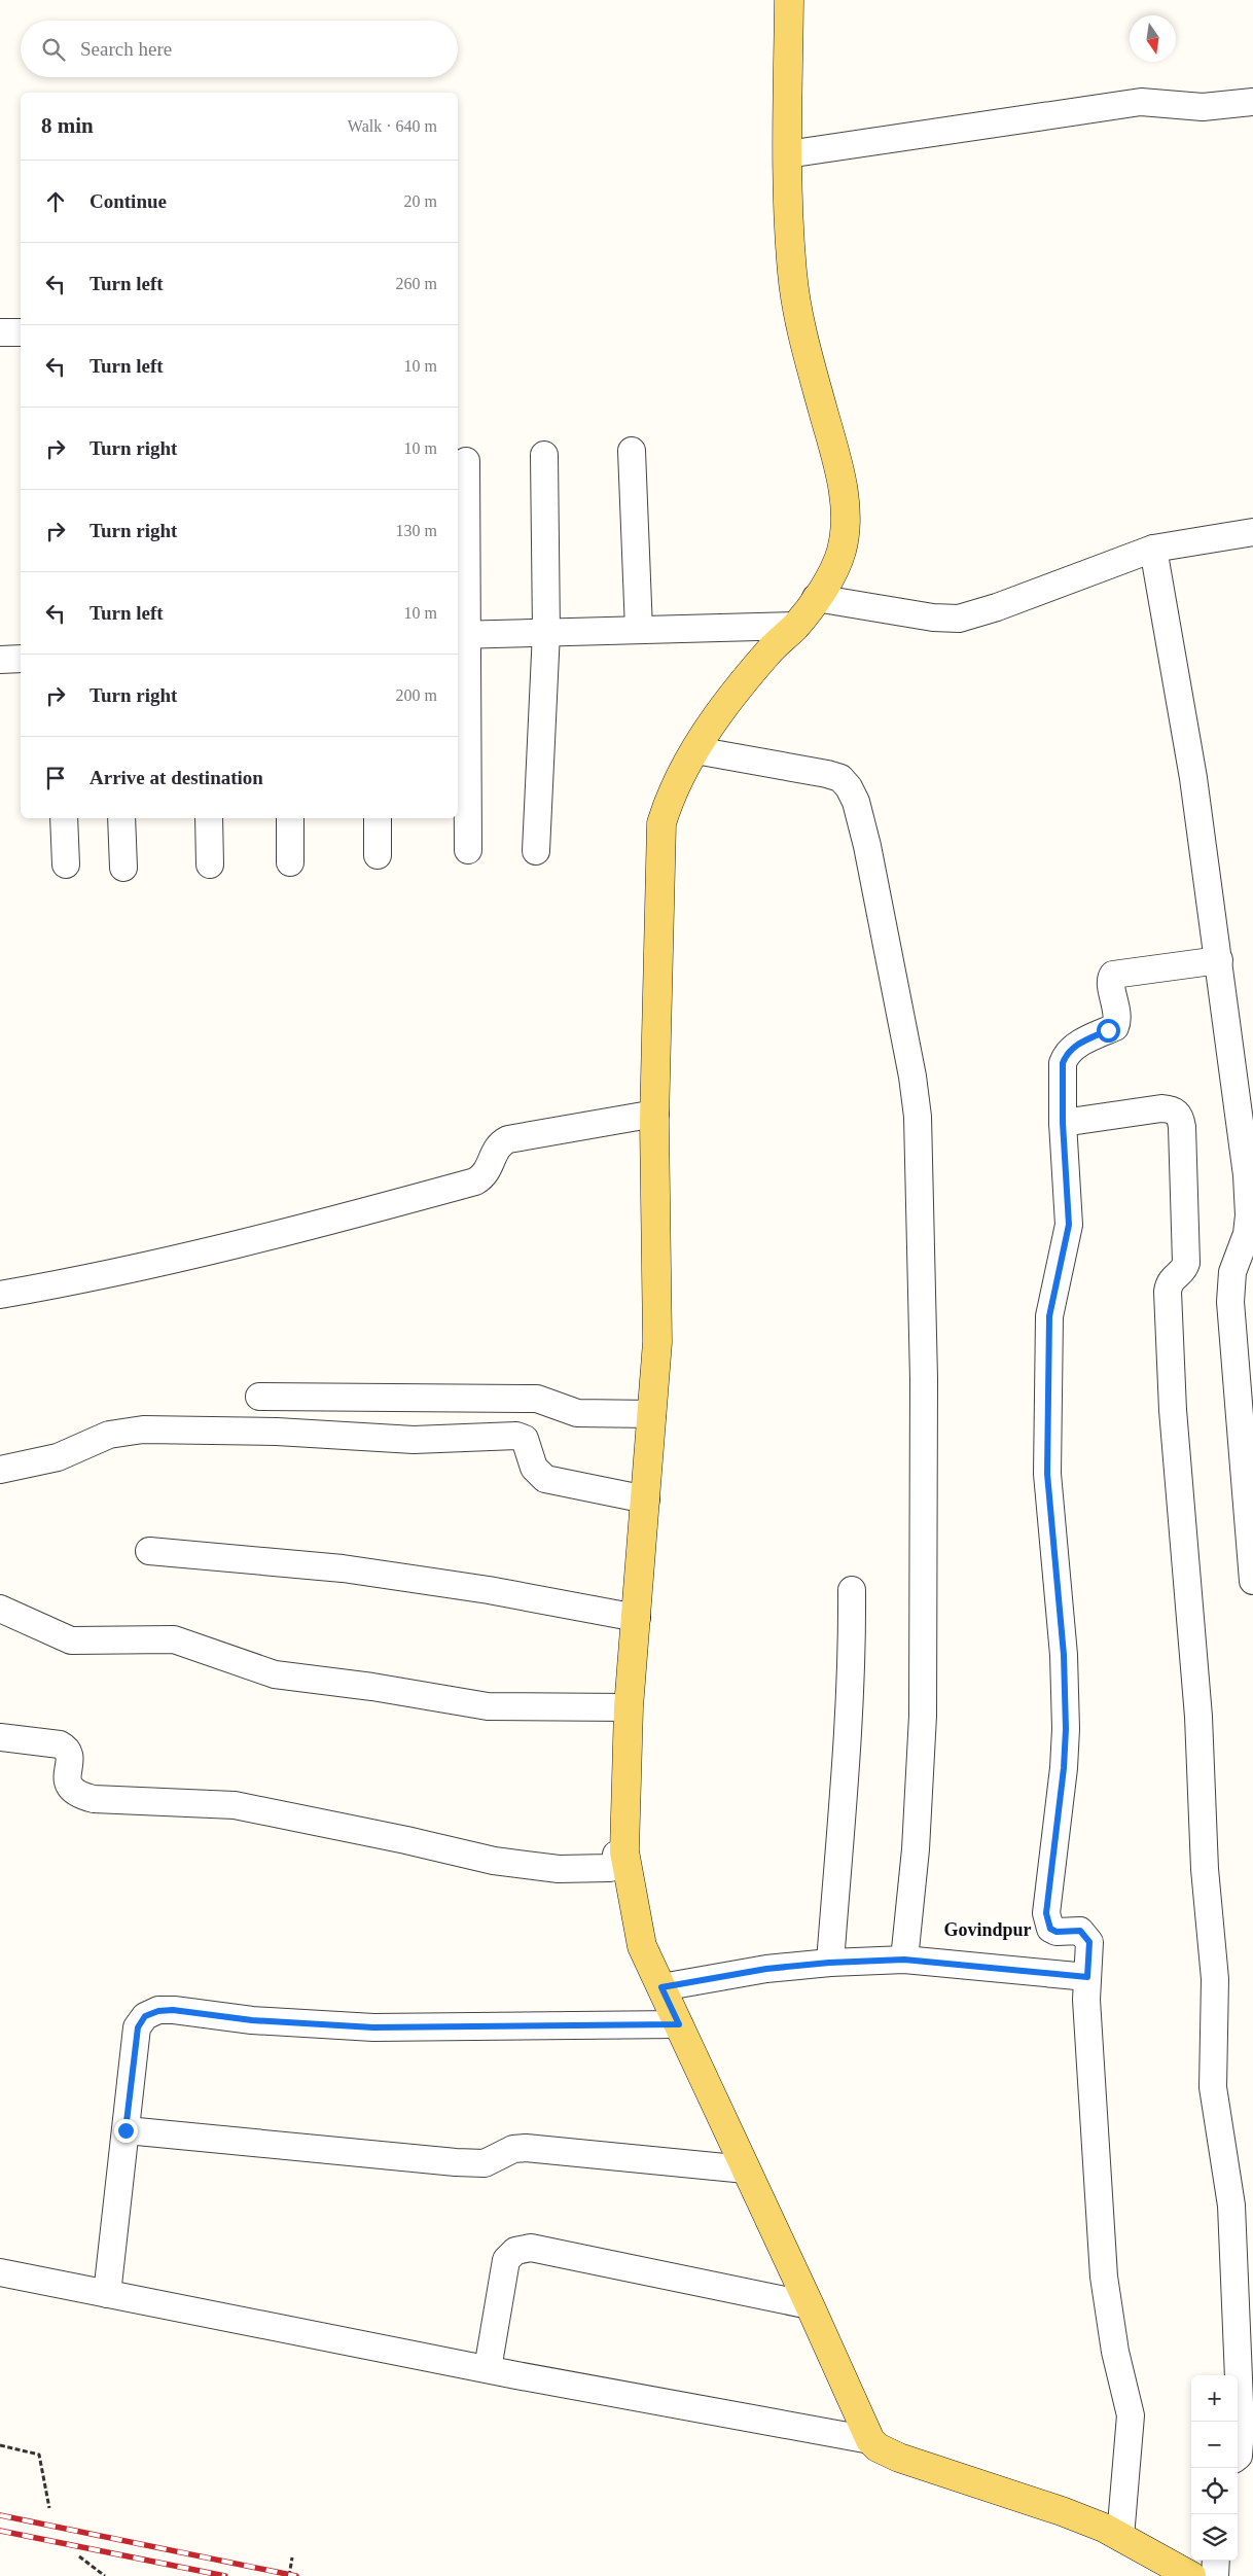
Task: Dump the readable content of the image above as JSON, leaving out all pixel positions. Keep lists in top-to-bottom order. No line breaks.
{"districts":["Govindpur"],"north":"bottom","page":{"search":"Search here","heading":["8 min","Walk · 640 m"],"list":[["Continue","20 m"],["Turn left","260 m"],["Turn left","10 m"],["Turn right","10 m"],["Turn right","130 m"],["Turn left","10 m"],["Turn right","200 m"],"Arrive at destination"],"map_buttons":["+","−"]}}
